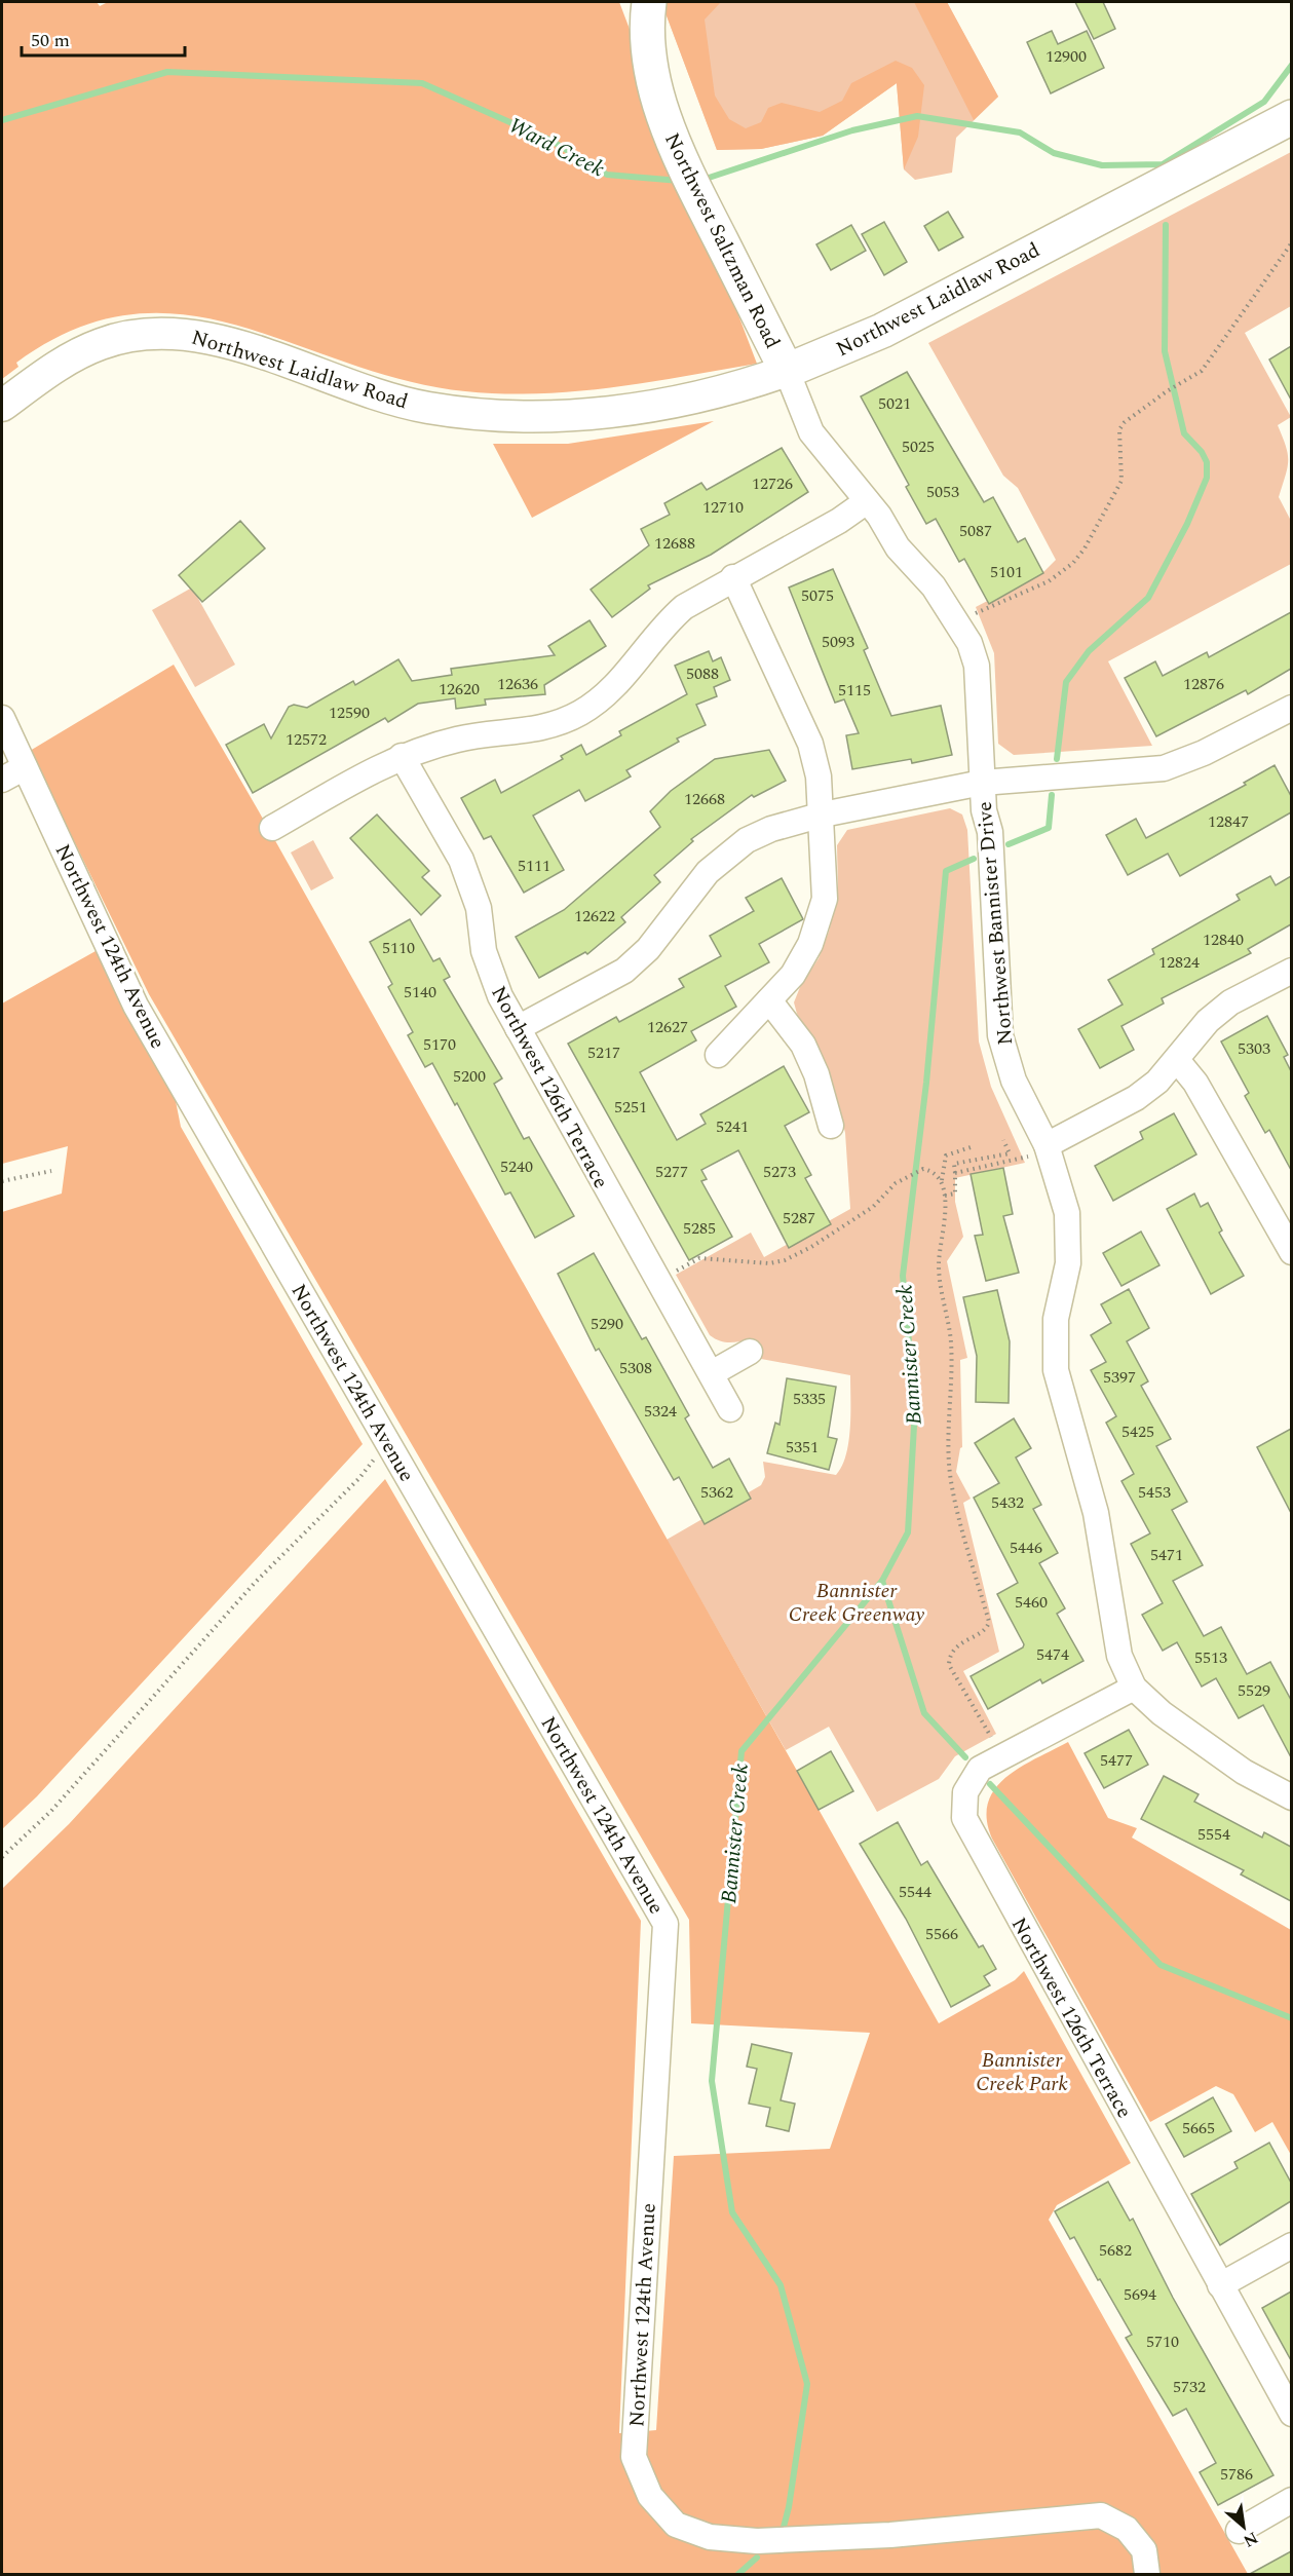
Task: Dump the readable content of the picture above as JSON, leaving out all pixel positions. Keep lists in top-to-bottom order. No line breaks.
{"streets":{"main road":["Northwest Saltzman Road","Northwest Laidlaw Road"],"street":["Northwest Bannister Drive","Northwest 124th Avenue","Northwest 126th Terrace"]},"crossings":[["Northwest Saltzman Road","Northwest Laidlaw Road"],["Northwest Saltzman Road","Northwest Bannister Drive"],["Northwest Laidlaw Road","Northwest Bannister Drive"],["Northwest Bannister Drive","Northwest 126th Terrace"]],"water":["Ward Creek","Bannister Creek"],"parks":["Bannister Creek Greenway","Bannister Creek Park"],"house_numbers":["12900","5021","5025","12726","5053","12710","5087","12688","5101","5075","5093","5088","12636","12876","12620","5115","12590","12572","12668","12847","5111","12622","12840","5110","12824","5140","12627","5170","5303","5217","5200","5251","5241","5240","5277","5273","5287","5285","5290","5308","5397","5335","5324","5425","5351","5362","5453","5432","5446","5471","5460","5474","5513","5529","5477","5554","5544","5566","5665","5682","5694","5710","5732","5786"],"scale_bar":"50 m","north":"bottom right"}
